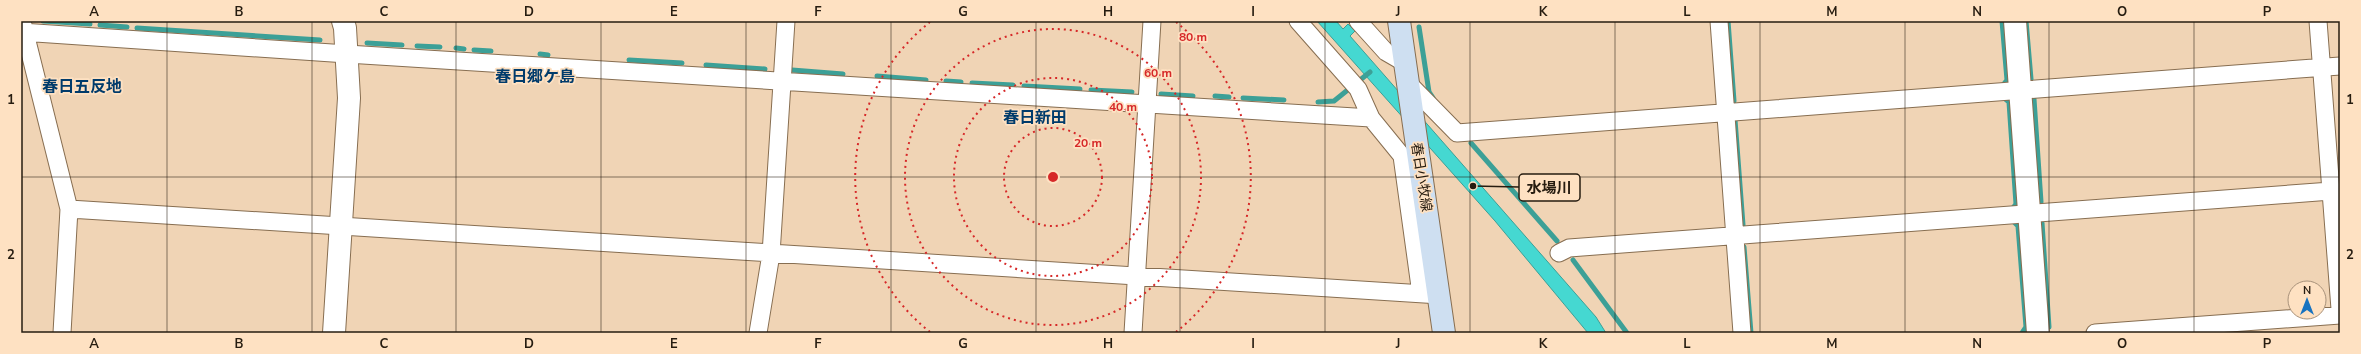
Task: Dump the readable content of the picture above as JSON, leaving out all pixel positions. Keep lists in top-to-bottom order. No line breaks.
{"streets":{"main road":["春日小牧線"]},"districts":["春日郷ケ島","春日五反地","春日新田"],"places":["水場川"],"north":"top","grid":{"columns":["A","B","C","D","E","F","G","H","I","J","K","L","M","N","O","P"],"rows":["1","2"]},"rings":["80 m","60 m","40 m","20 m"]}
